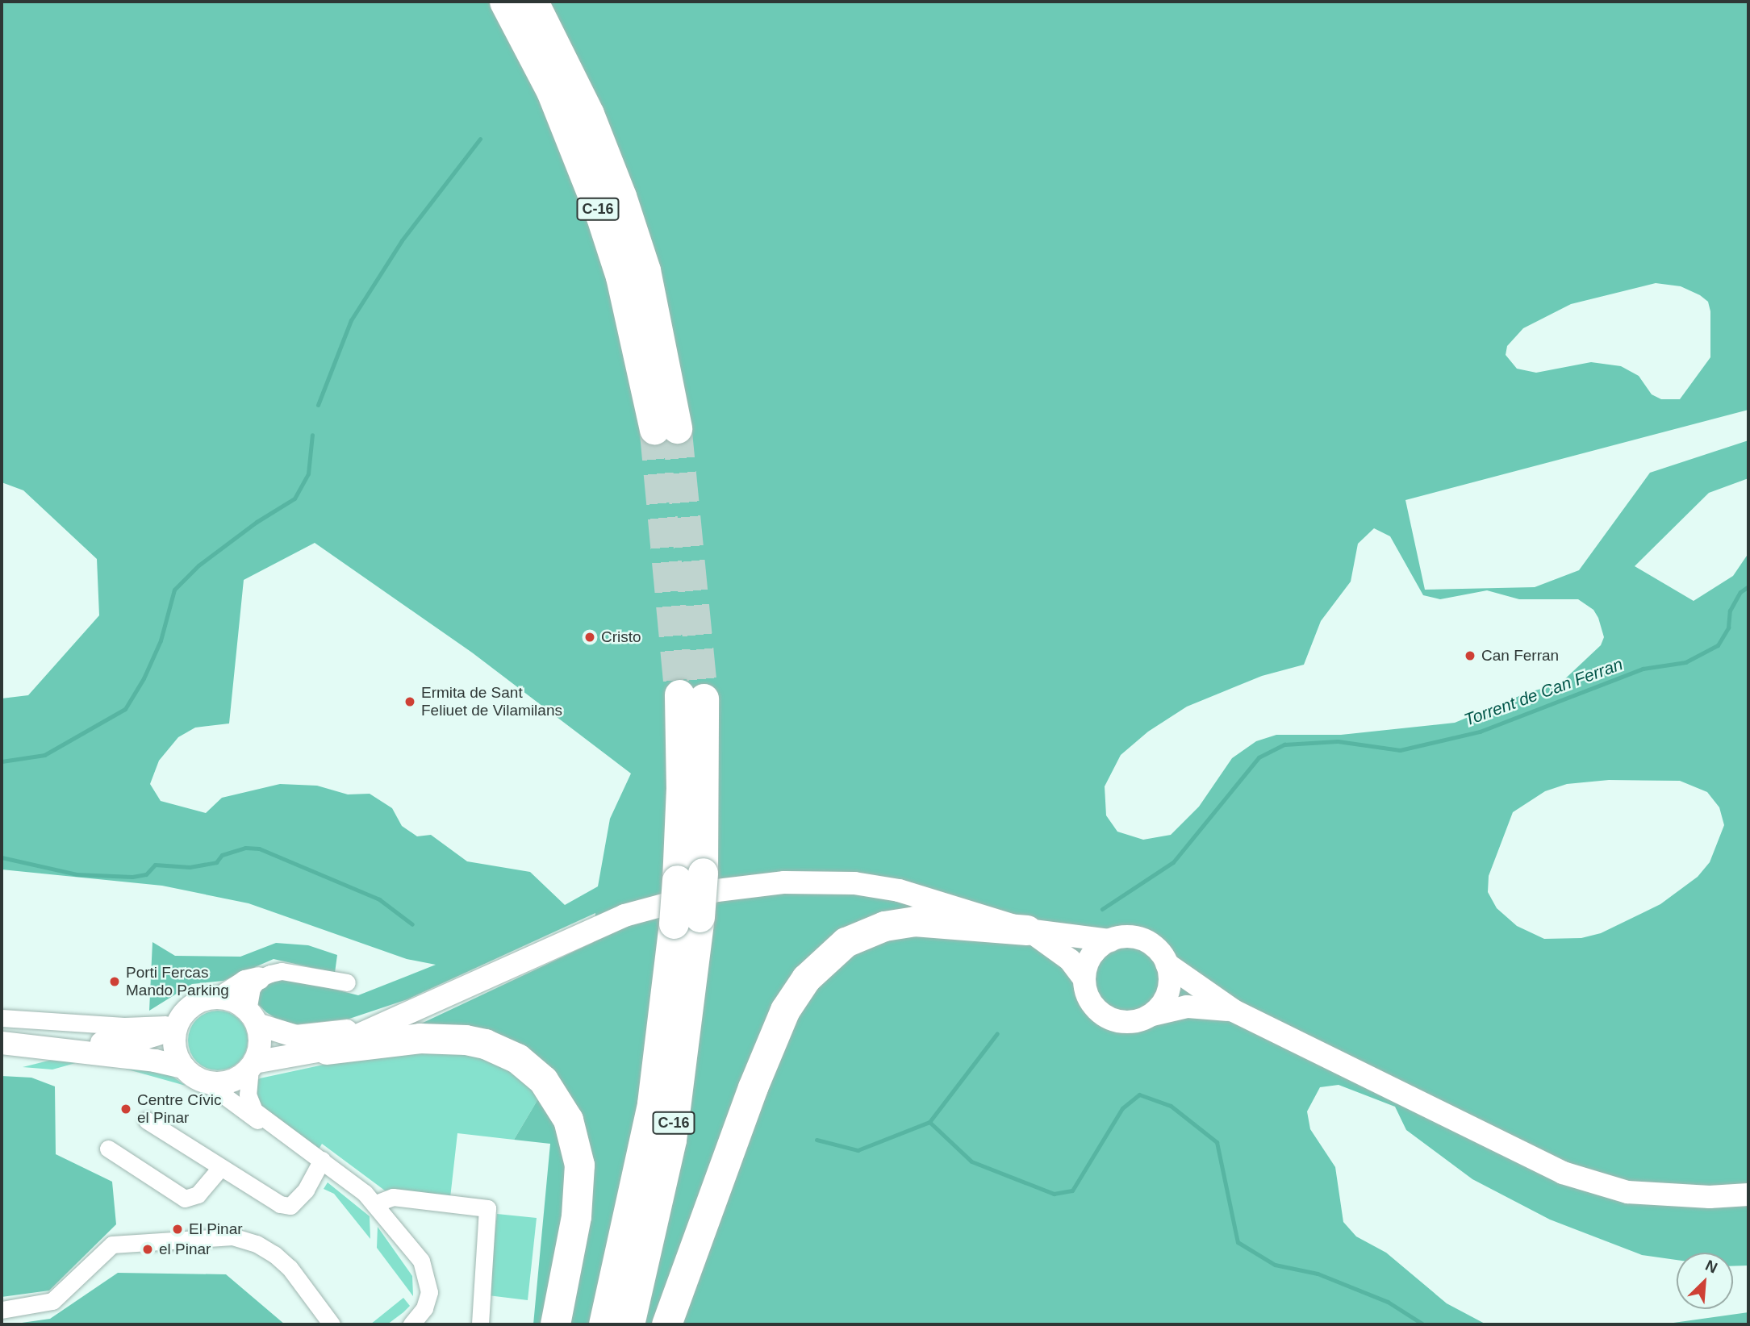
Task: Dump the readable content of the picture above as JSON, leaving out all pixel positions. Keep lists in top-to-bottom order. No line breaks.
{"streets":{"highway":["C-16"]},"water":["Torrent de Can Ferran"],"places":["Cristo","Can Ferran","Ermita de Sant Feliuet de Vilamilans","Porti Fercas Mando Parking","Centre Cívic el Pinar","El Pinar","el Pinar"],"north":"top right"}
